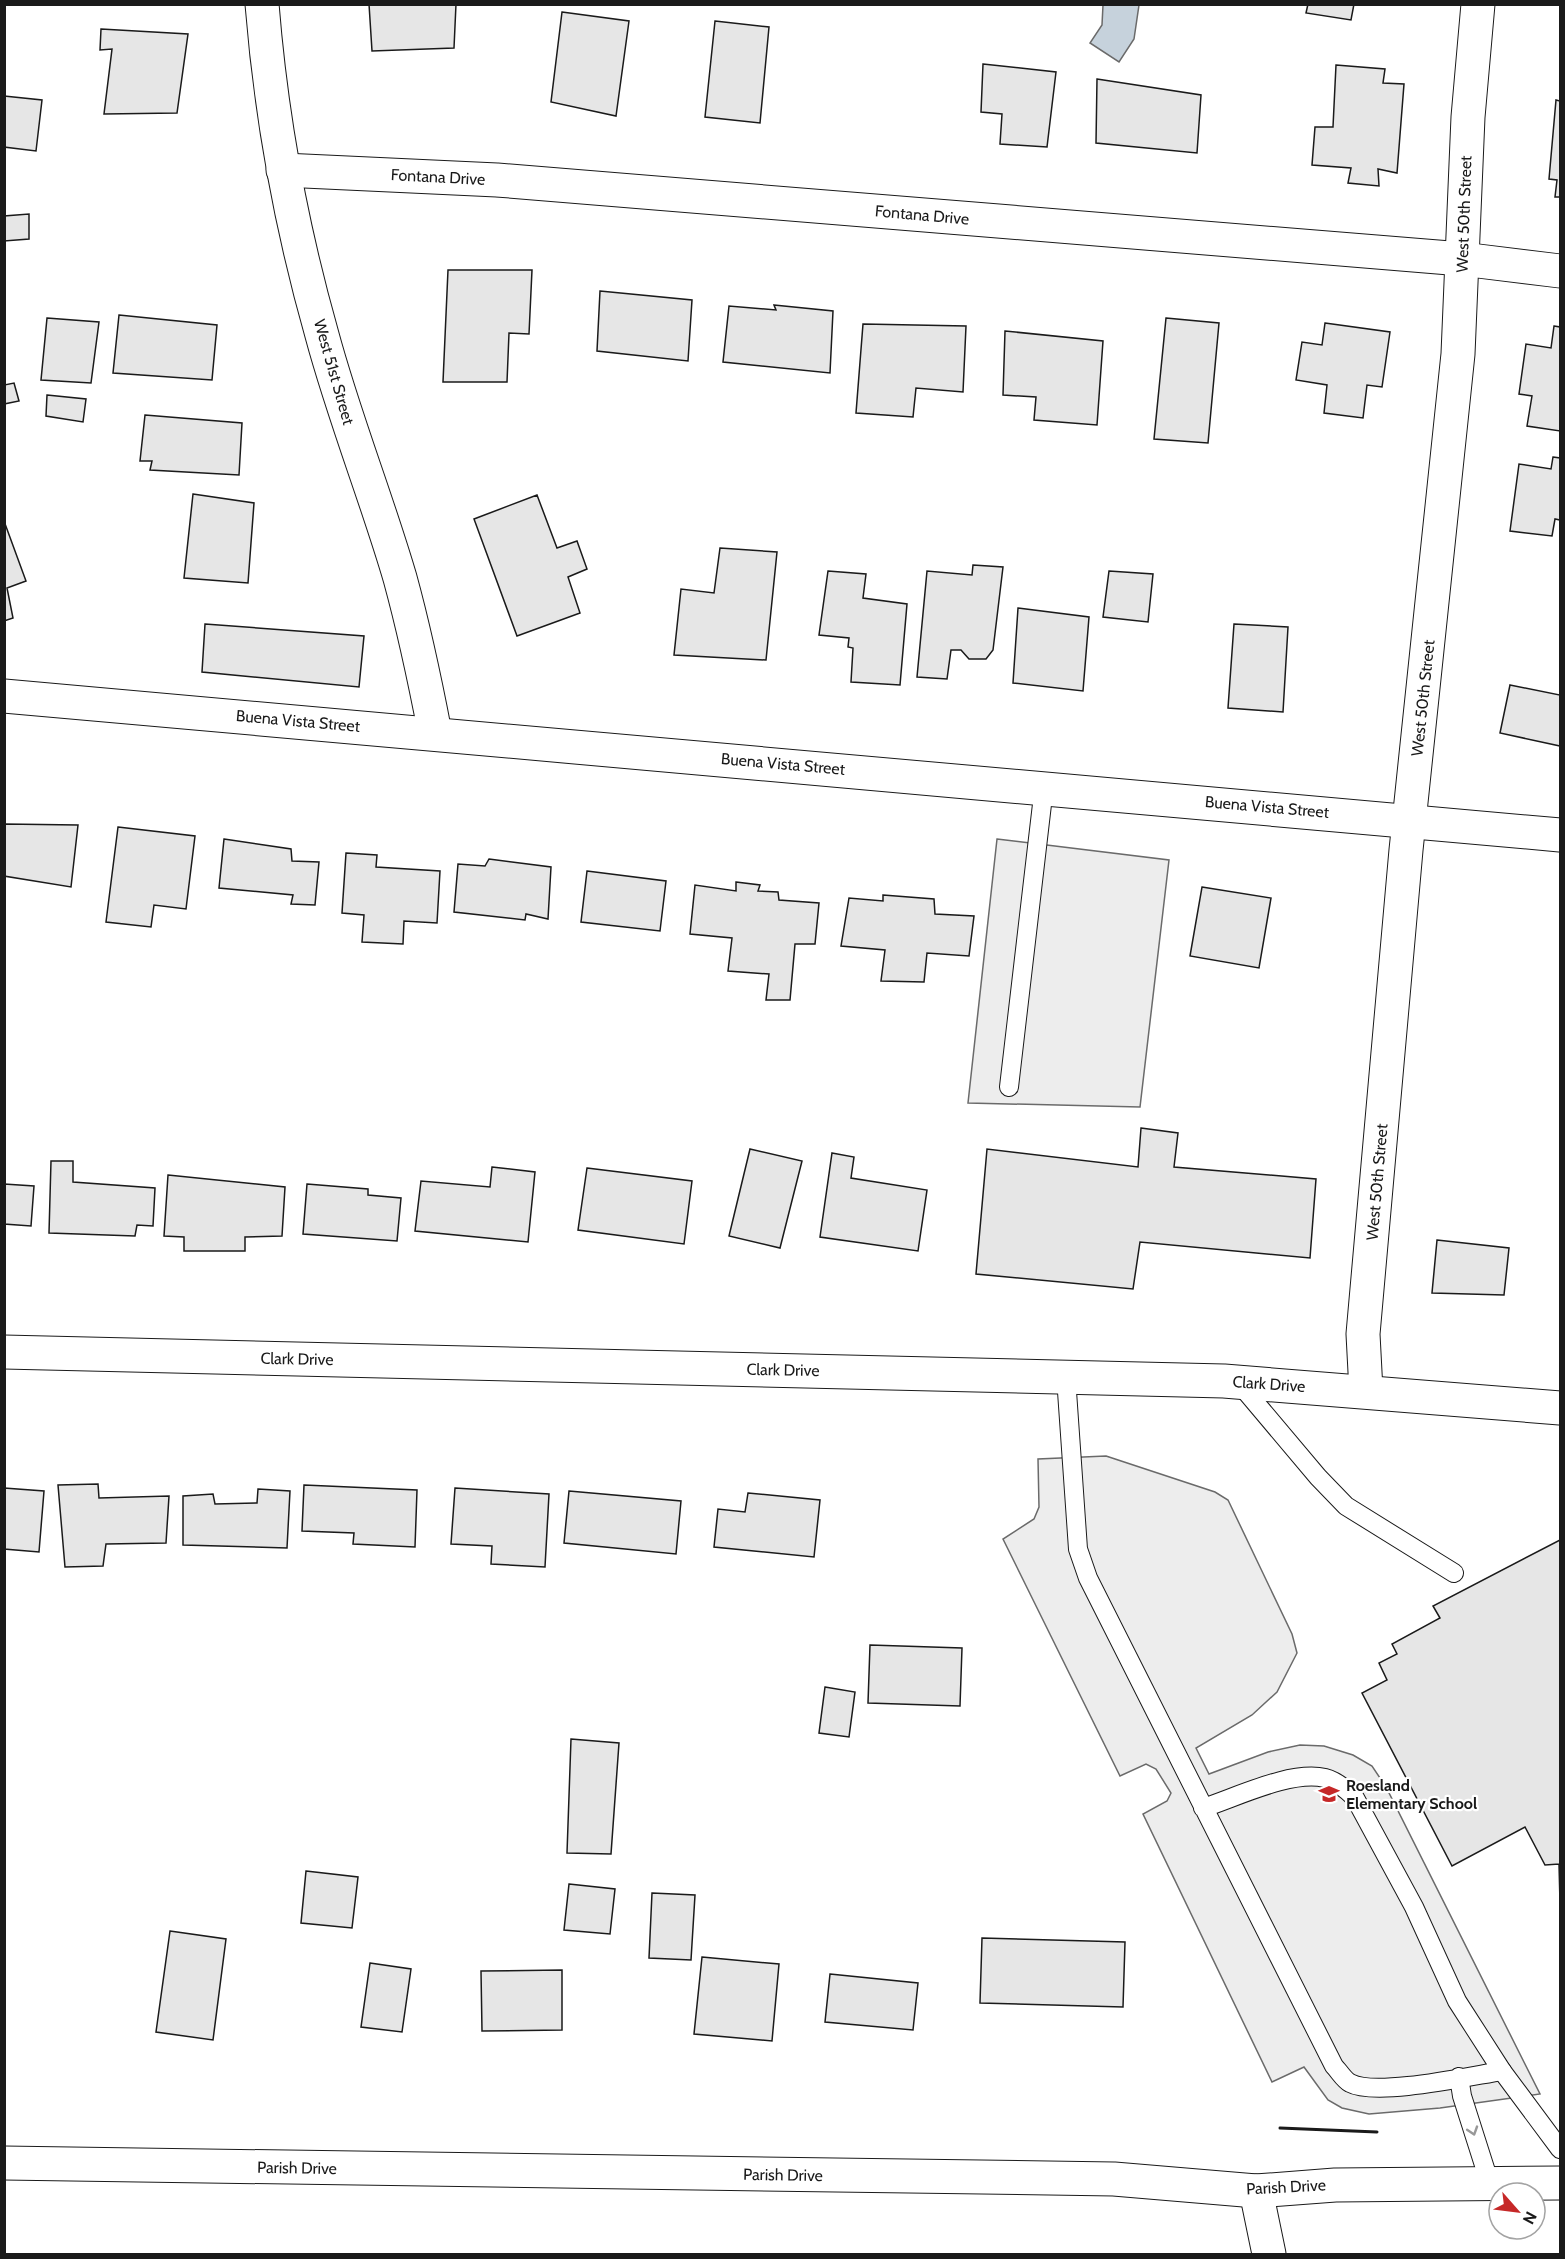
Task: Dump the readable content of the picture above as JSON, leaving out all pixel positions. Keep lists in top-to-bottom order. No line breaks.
{"streets":{"street":["Fontana Drive","West 50th Street","West 51st Street","Buena Vista Street","Clark Drive","Parish Drive"]},"crossings":[["Fontana Drive","West 50th Street"],["Fontana Drive","West 51st Street"],["West 50th Street","Buena Vista Street"],["West 50th Street","Clark Drive"],["West 51st Street","Buena Vista Street"]],"places":{"school or university":["Roesland Elementary School"]},"north":"bottom right"}
